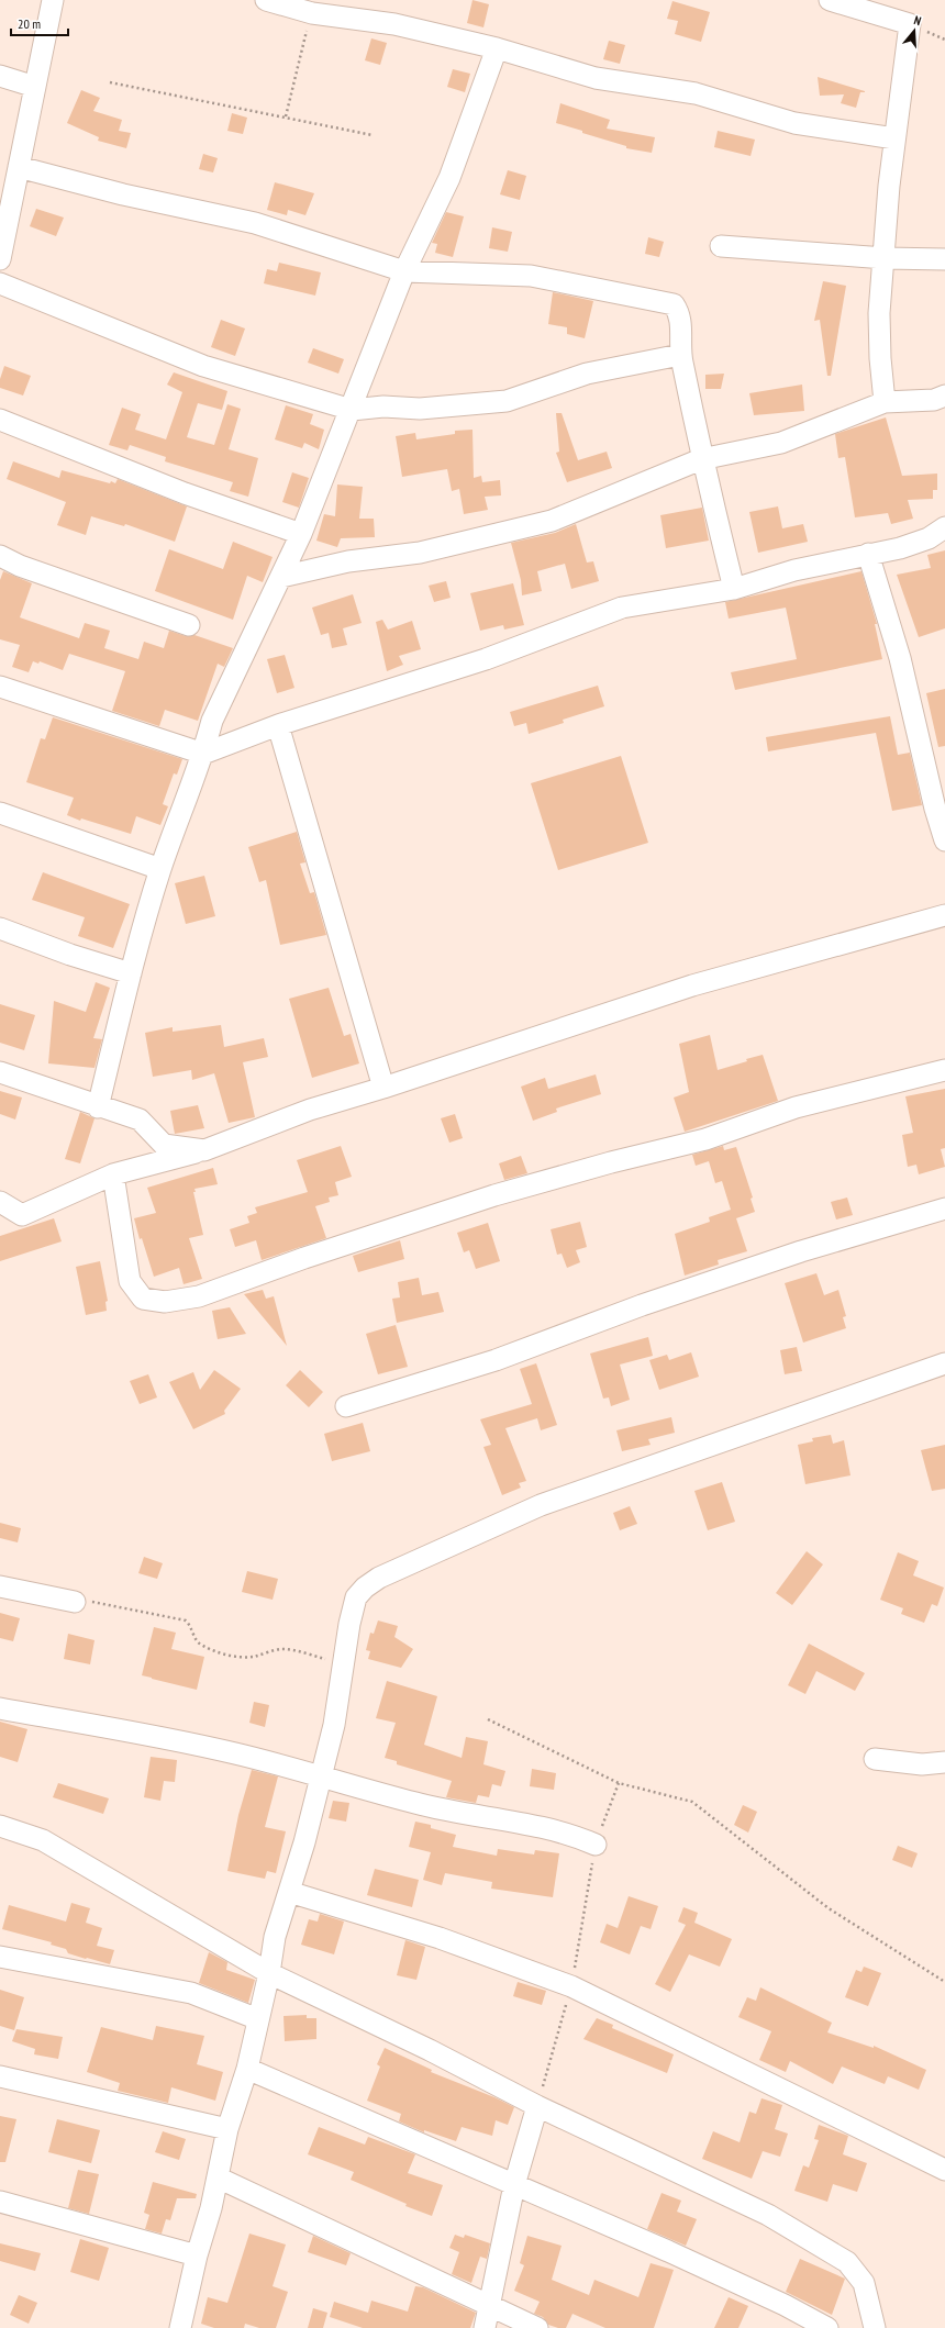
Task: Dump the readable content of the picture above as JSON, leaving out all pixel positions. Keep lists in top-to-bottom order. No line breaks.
{"scale_bar":"20 m","north":"top"}
